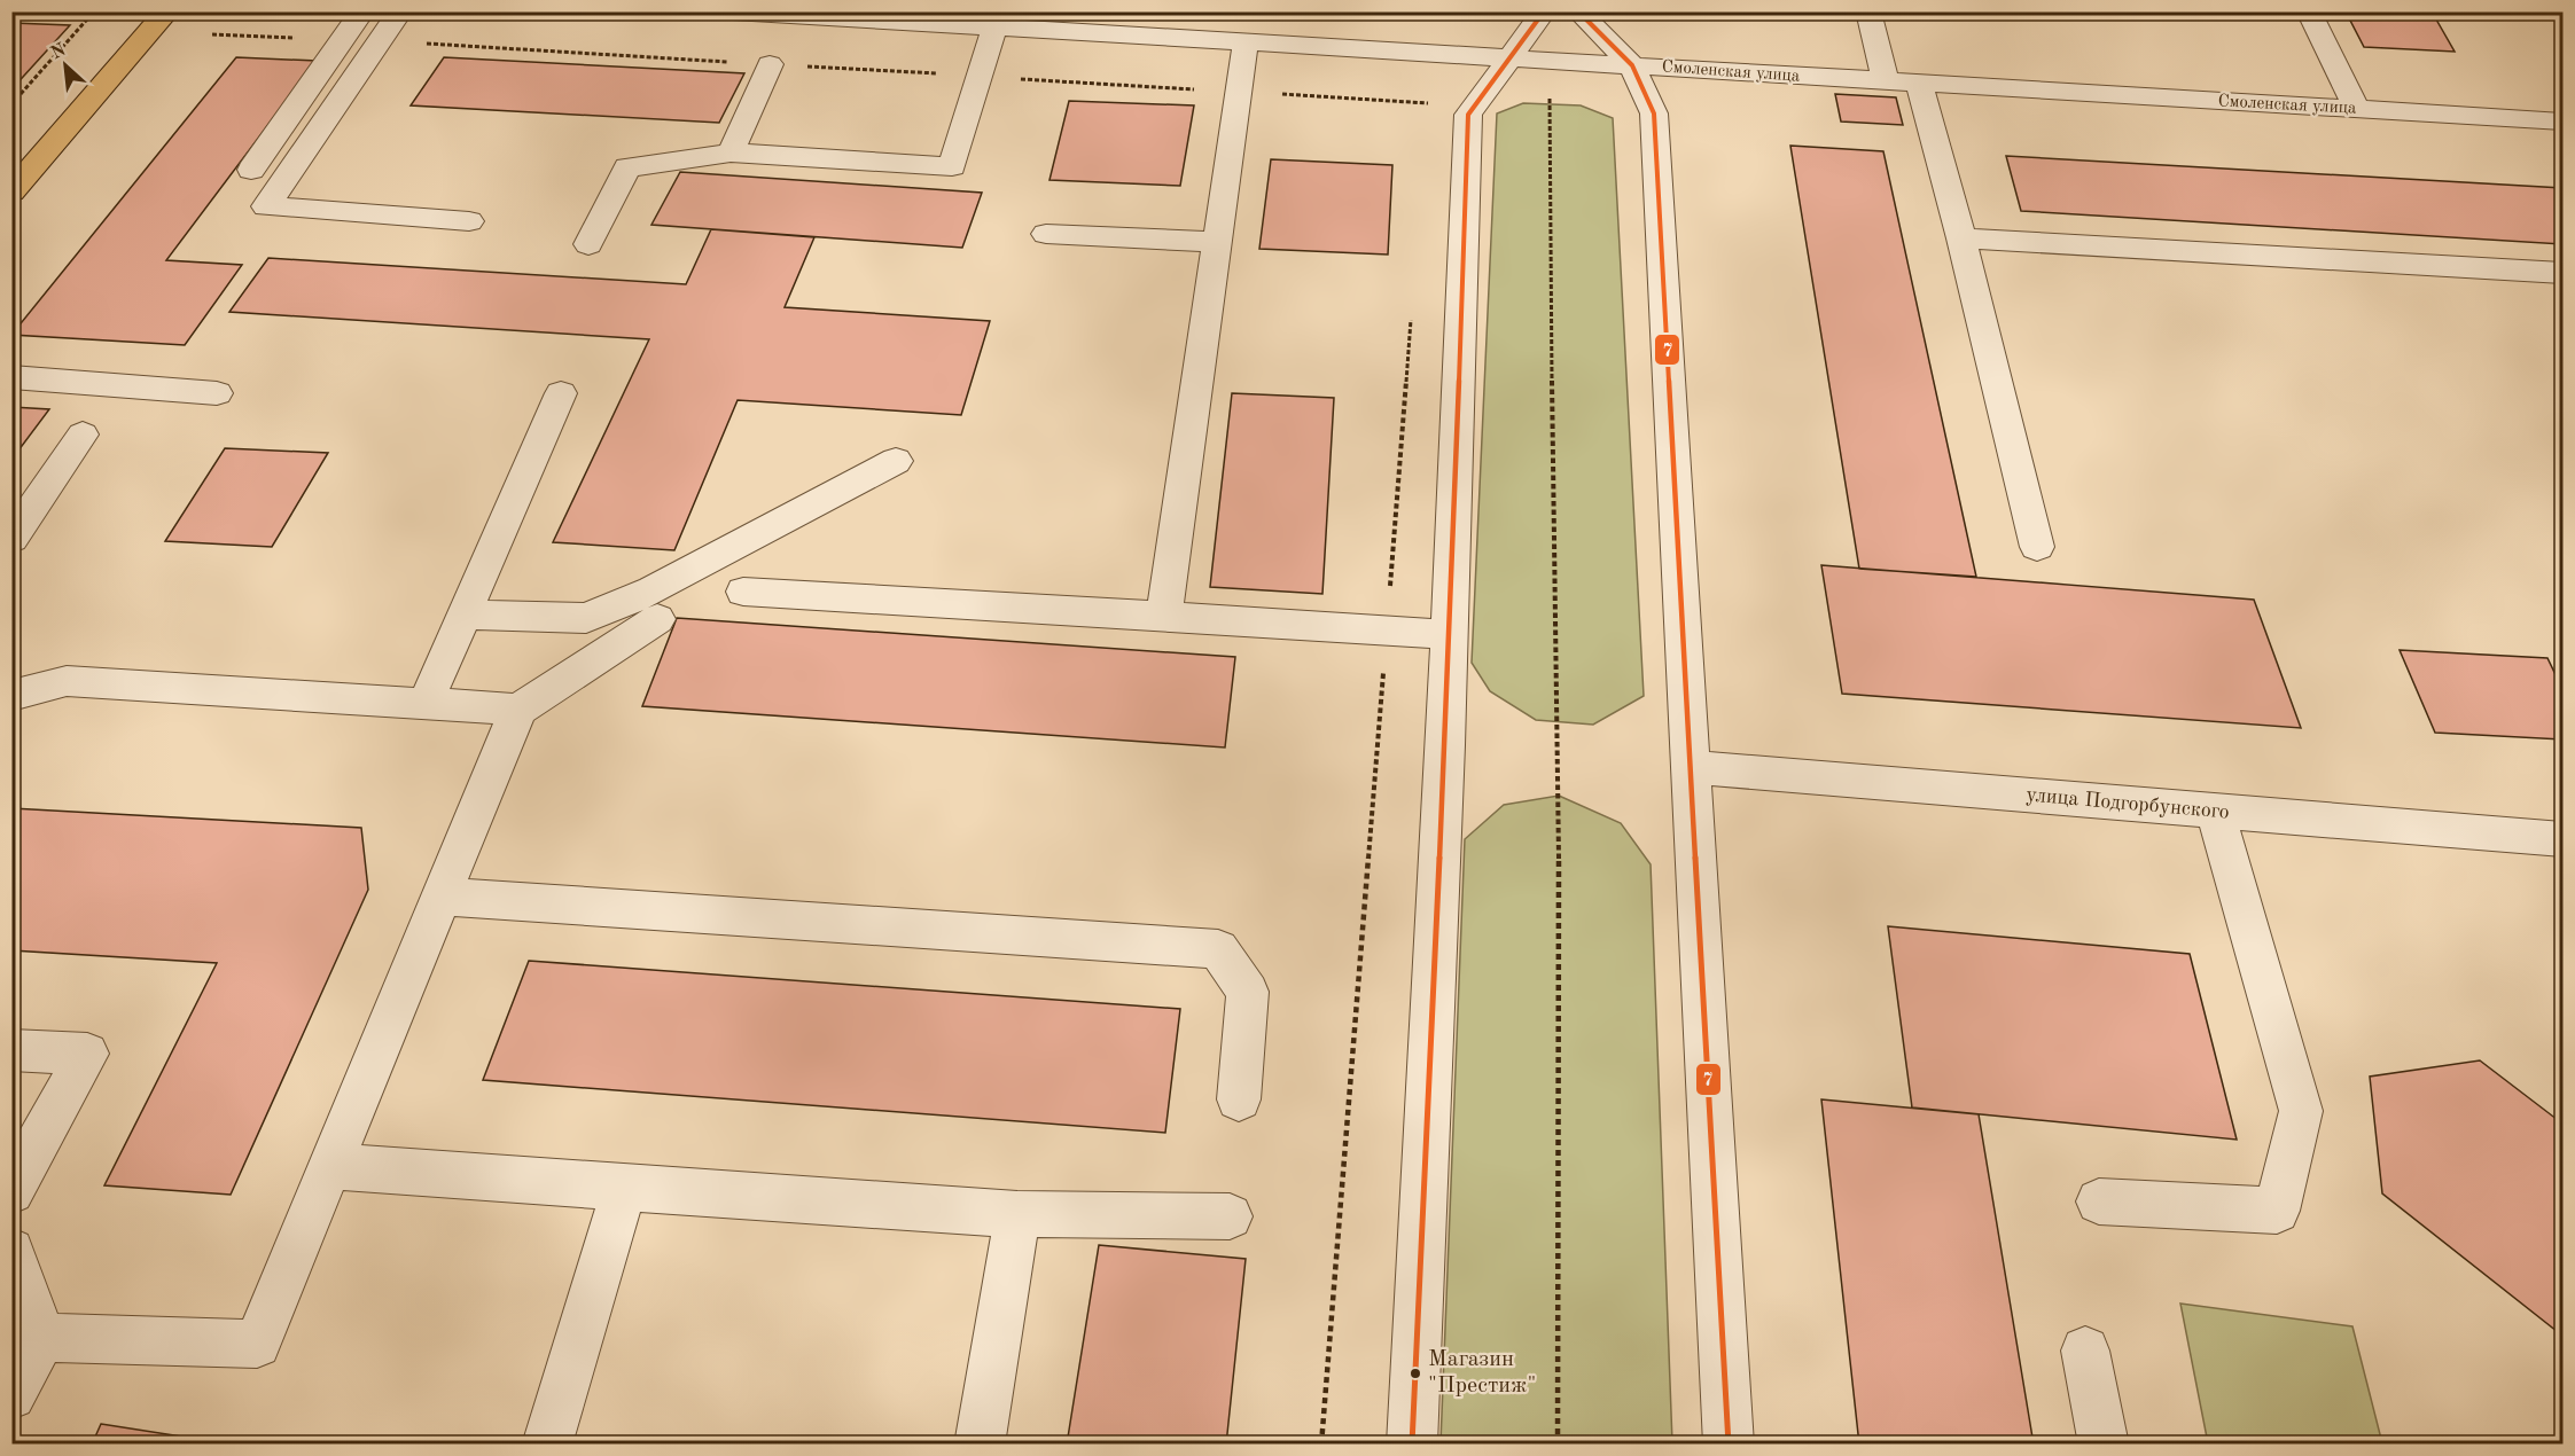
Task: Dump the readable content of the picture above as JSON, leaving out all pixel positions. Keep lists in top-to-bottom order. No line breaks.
{"streets":{"street":["Смоленская улица","улица Подгорбунского"]},"places":["Магазин \"Престиж\""],"lines":["transit line 7"],"north":"top left"}
